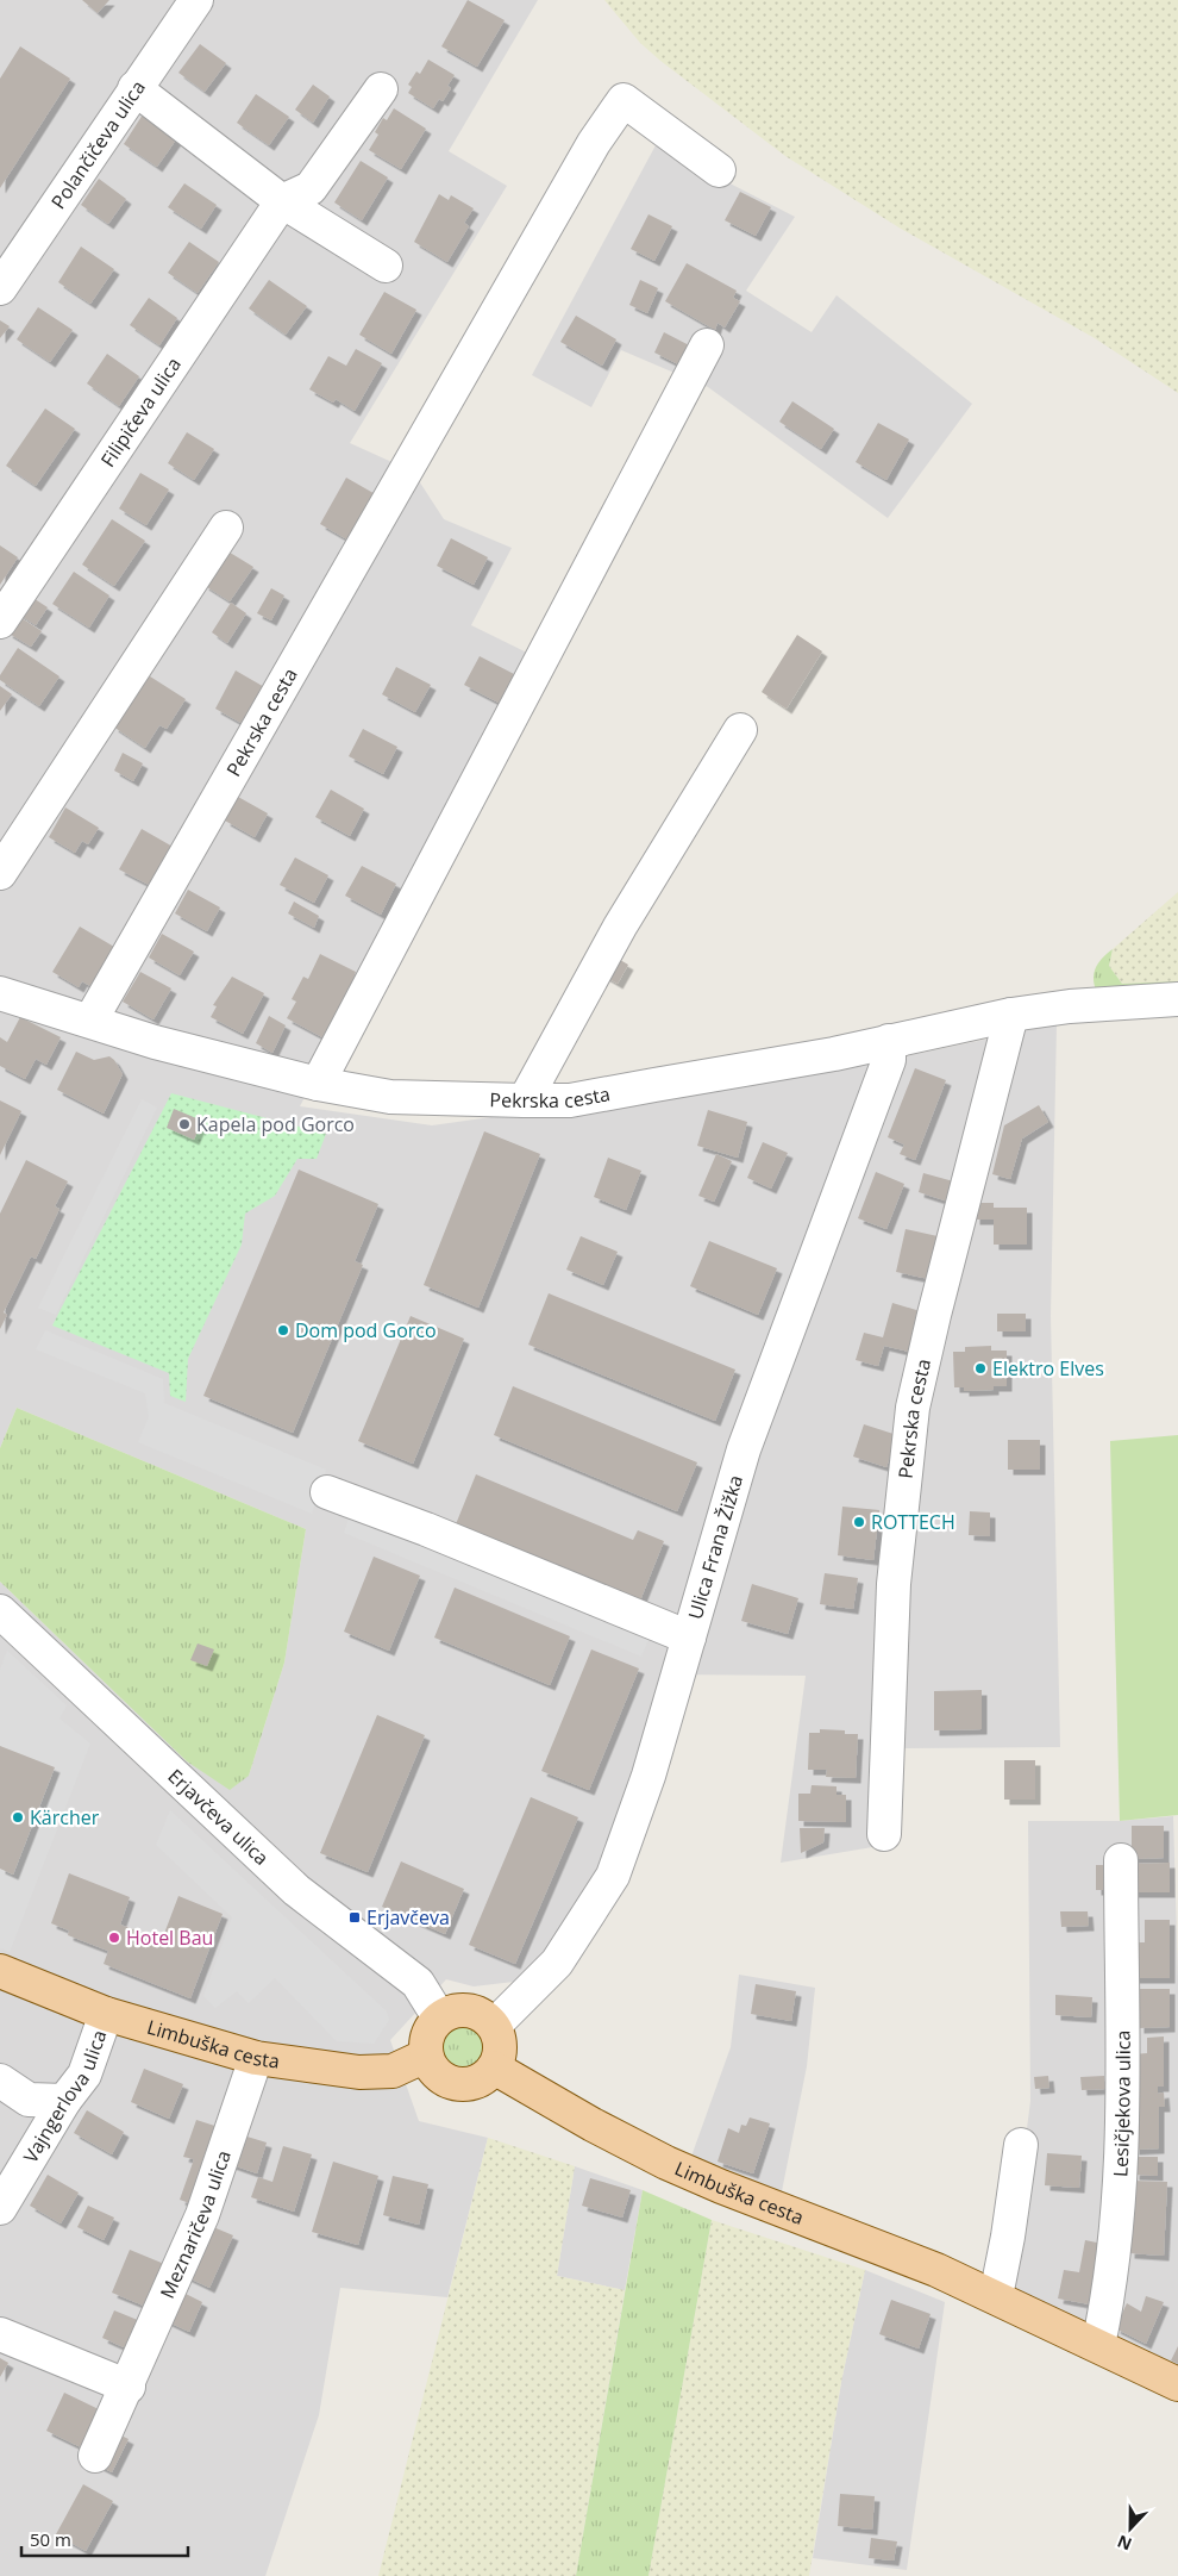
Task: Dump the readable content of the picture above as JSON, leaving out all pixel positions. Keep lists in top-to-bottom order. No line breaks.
{"streets":{"main road":["Limbuška cesta"],"street":["Polančičeva ulica","Filipičeva ulica","Pekrska cesta","Ulica Frana Žižka","Erjavčeva ulica","Vajngerlova ulica","Lesičjekova ulica","Meznaričeva ulica"]},"crossings":[["Pekrska cesta","Ulica Frana Žižka"],["Ulica Frana Žižka","Erjavčeva ulica"],["Ulica Frana Žižka","Limbuška cesta"],["Erjavčeva ulica","Limbuška cesta"],["Limbuška cesta","Vajngerlova ulica"],["Limbuška cesta","Lesičjekova ulica"],["Limbuška cesta","Meznaričeva ulica"]],"places":{"other":["Kapela pod Gorco","Dom pod Gorco","Elektro Elves","ROTTECH","Kärcher","Hotel Bau"],"transit":["Erjavčeva"]},"scale_bar":"50 m","north":"bottom"}
